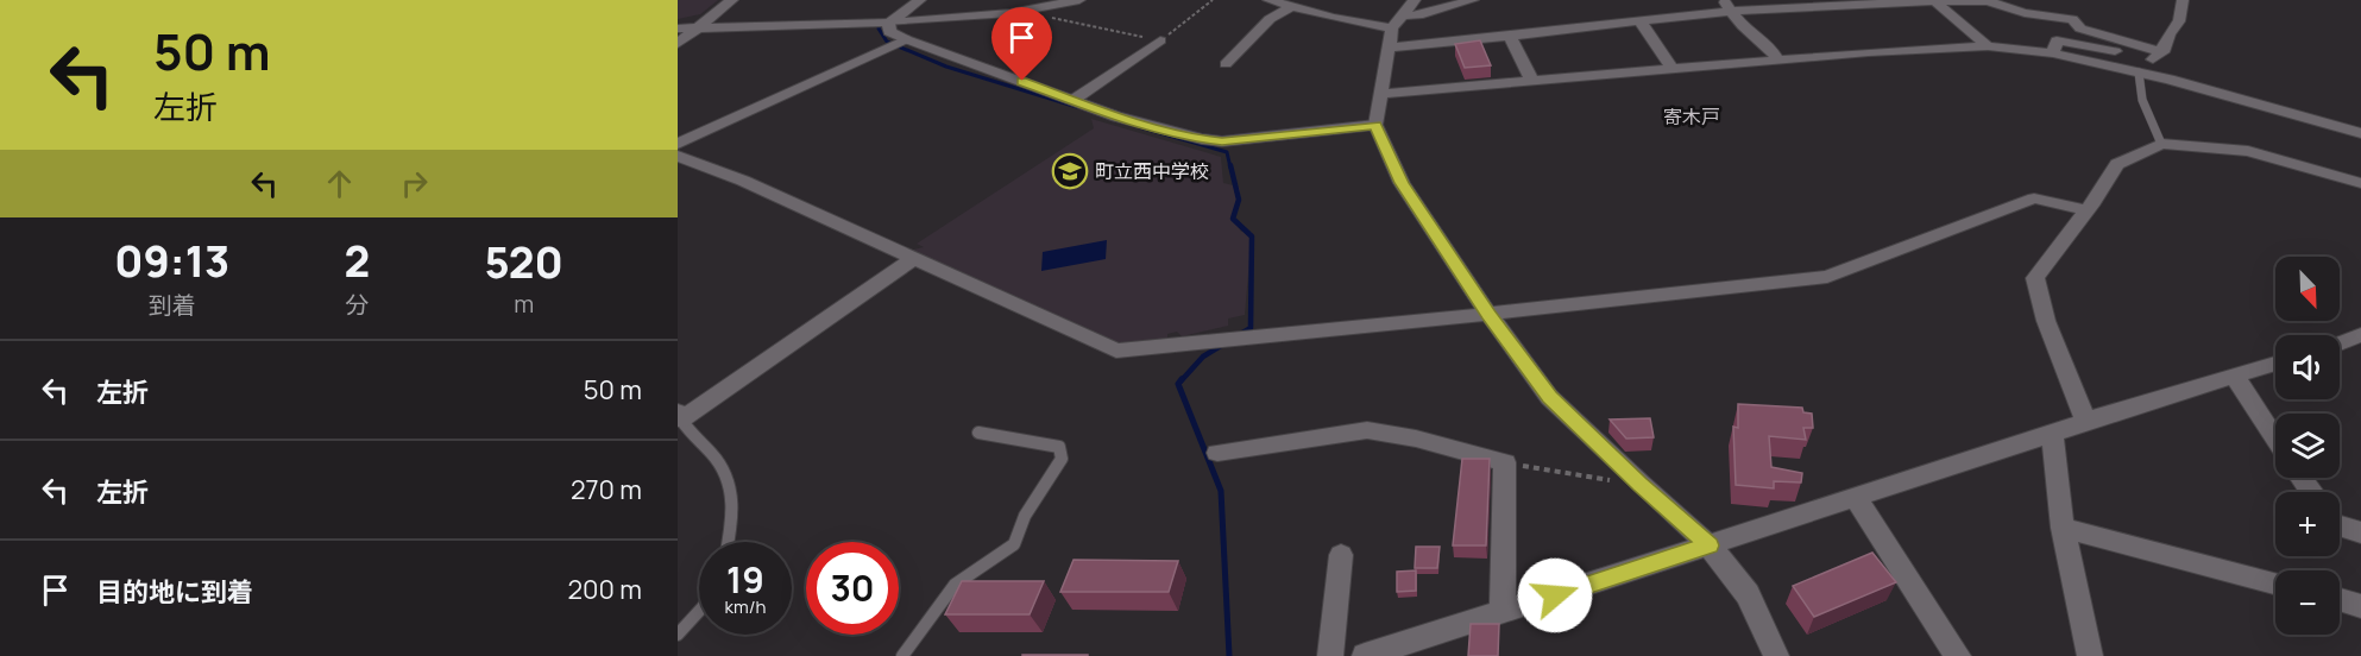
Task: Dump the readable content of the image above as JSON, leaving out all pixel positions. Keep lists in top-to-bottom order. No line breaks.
{"districts":["寄木戸"],"places":{"school or university":["町立西中学校"]},"north":"bottom right","page":{"turn":["50 m","左折"],"eta":["09:13","到着","2","分","520","m"],"map_buttons":["+","−"],"list":[{"name":"左折","value":"50 m"},{"name":"左折","value":"270 m"},{"name":"目的地に到着","value":"200 m"}],"speed":"19 km/h","limit":"30"}}
